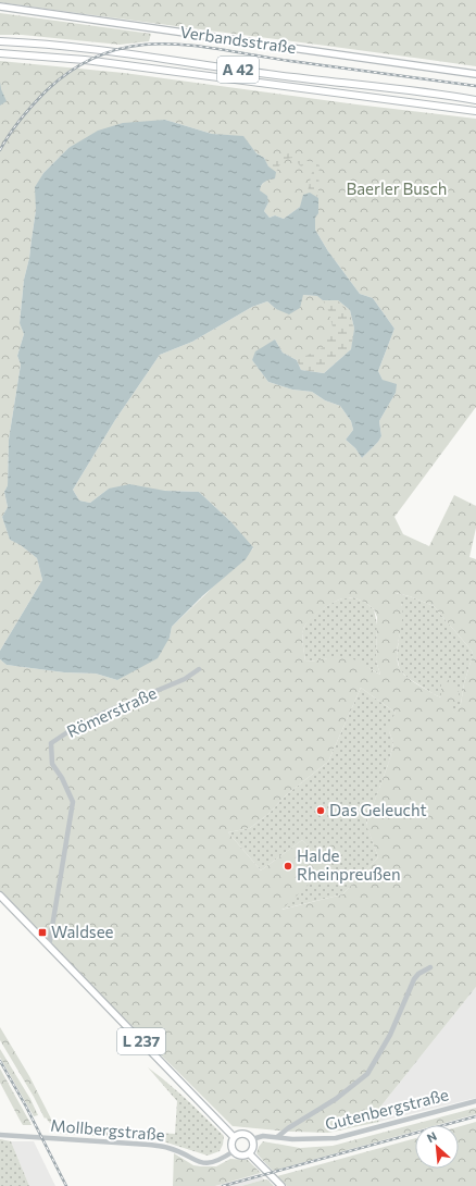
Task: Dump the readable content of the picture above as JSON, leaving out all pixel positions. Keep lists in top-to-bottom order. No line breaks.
{"streets":{"highway":["A 42"],"main road":["Verbandsstraße","L 237"],"street":["Römerstraße","Gutenbergstraße","Mollbergstraße"]},"crossings":[["Römerstraße","L 237"],["L 237","Gutenbergstraße"],["L 237","Mollbergstraße"],["Gutenbergstraße","Mollbergstraße"]],"parks":["Baerler Busch"],"places":{"other":["Das Geleucht","Halde Rheinpreußen"],"transit":["Waldsee"]},"north":"top left"}
